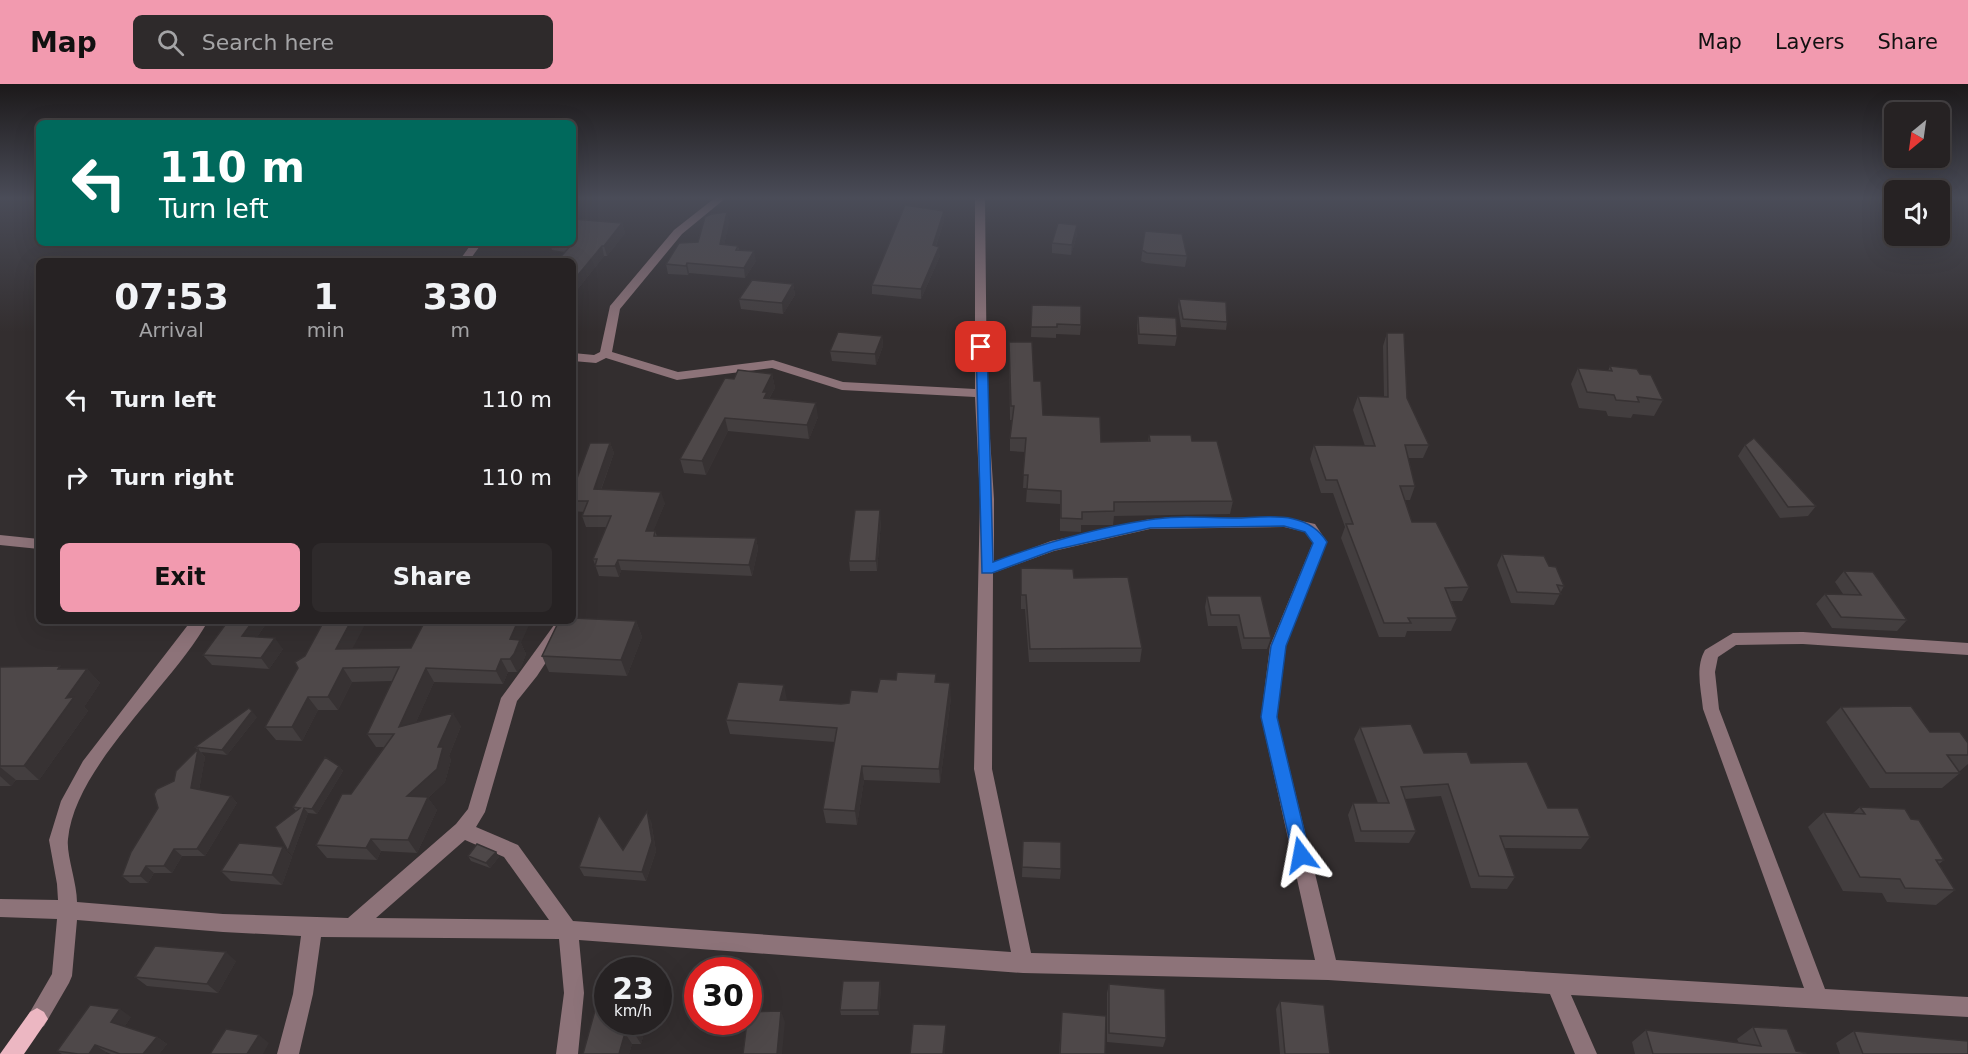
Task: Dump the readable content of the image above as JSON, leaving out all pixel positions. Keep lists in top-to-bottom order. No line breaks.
{"north":"bottom left","page":{"header":"Map","search":"Search here","nav":["Map","Layers","Share"],"turn":["110 m","Turn left"],"eta":["07:53","Arrival","1","min","330","m"],"list":[{"name":"Turn left","value":"110 m"},{"name":"Turn right","value":"110 m"}],"buttons":["Exit","Share"],"speed":"23 km/h","limit":"30"}}
